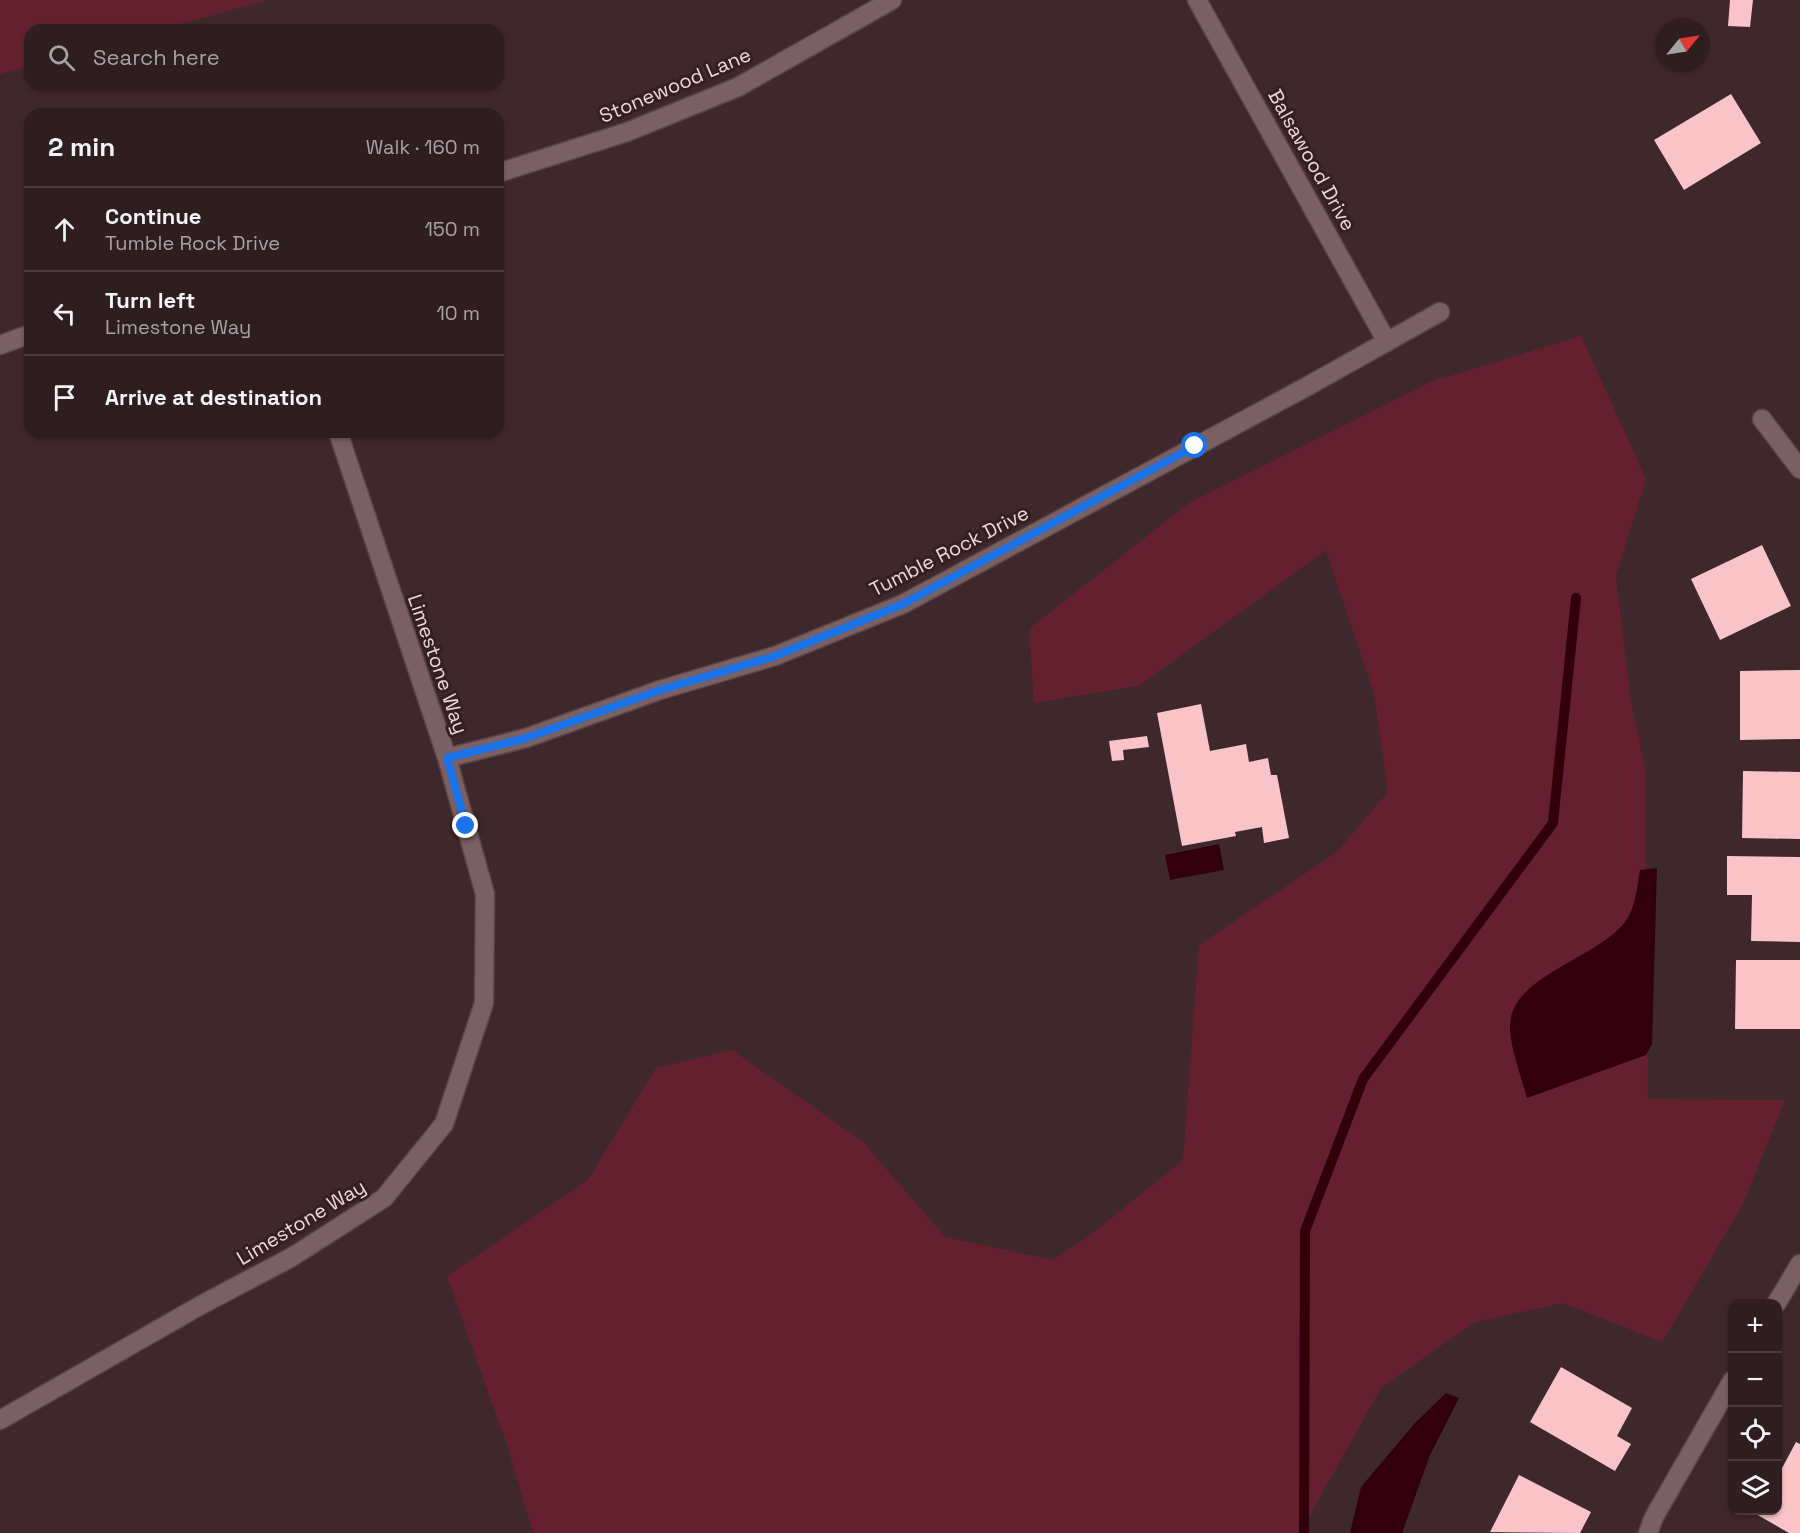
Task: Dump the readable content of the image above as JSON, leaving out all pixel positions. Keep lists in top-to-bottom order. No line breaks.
{"streets":{"street":["Stonewood Lane","Balsawood Drive","Tumble Rock Drive","Limestone Way"]},"crossings":[["Balsawood Drive","Tumble Rock Drive"],["Tumble Rock Drive","Limestone Way"]],"north":"top right","page":{"search":"Search here","heading":["2 min","Walk · 160 m"],"list":[["Continue","Tumble Rock Drive","150 m"],["Turn left","Limestone Way","10 m"],"Arrive at destination"],"map_buttons":["+","−"]}}
